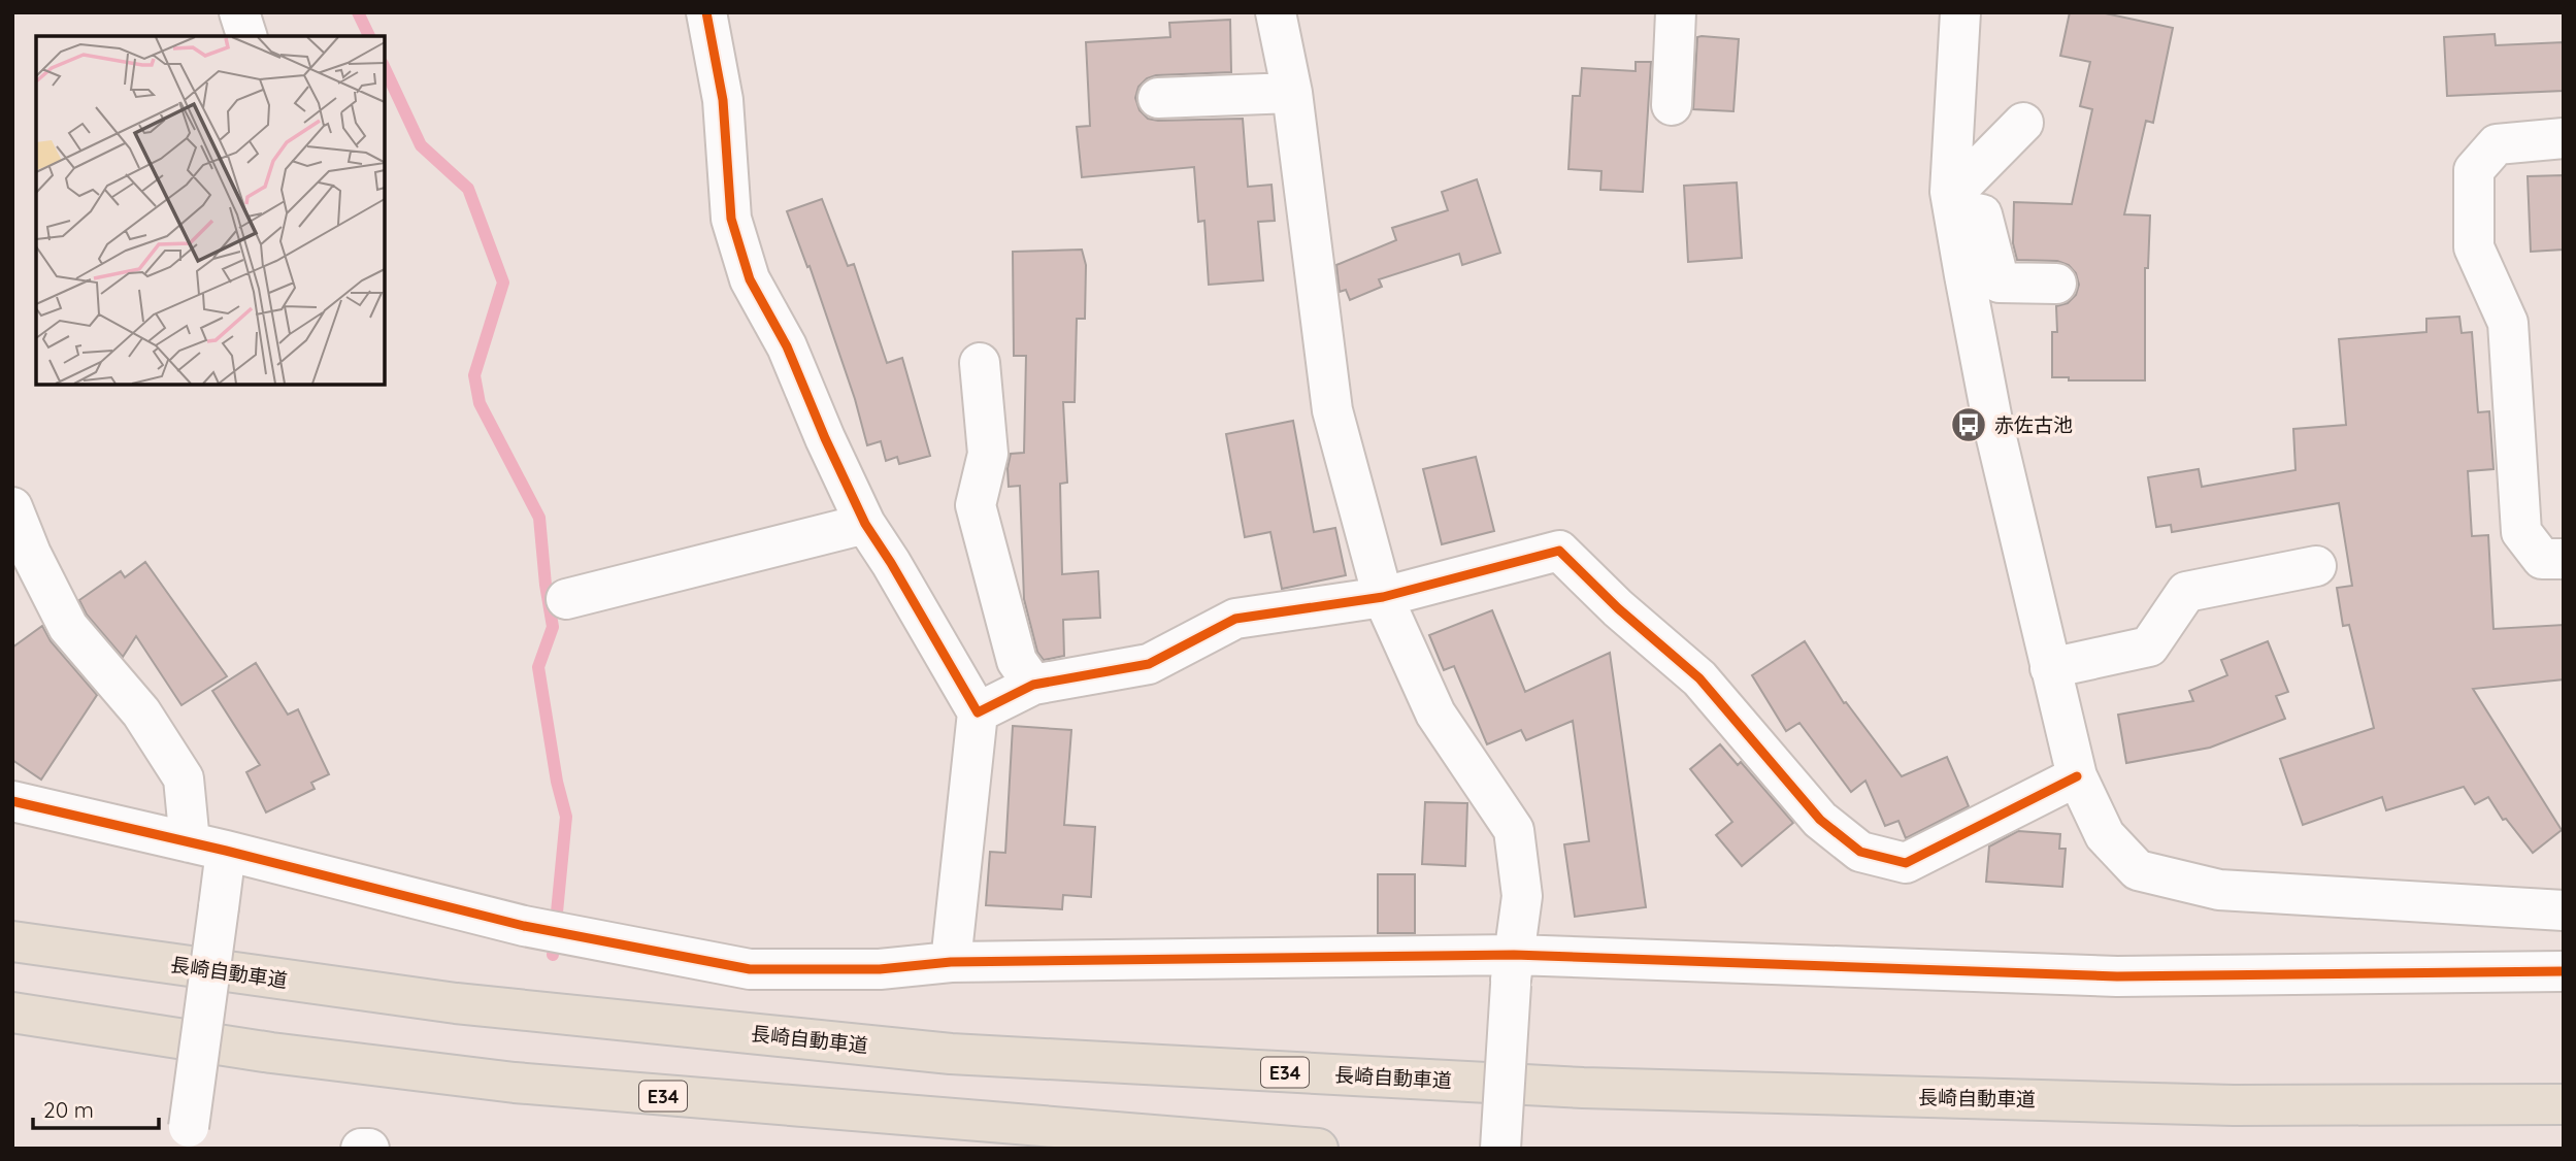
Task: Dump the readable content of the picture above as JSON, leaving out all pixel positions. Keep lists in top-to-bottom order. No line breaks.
{"streets":{"highway":["長崎自動車道","E34"]},"places":{"bus stop":["赤佐古池"]},"scale_bar":"20 m"}
